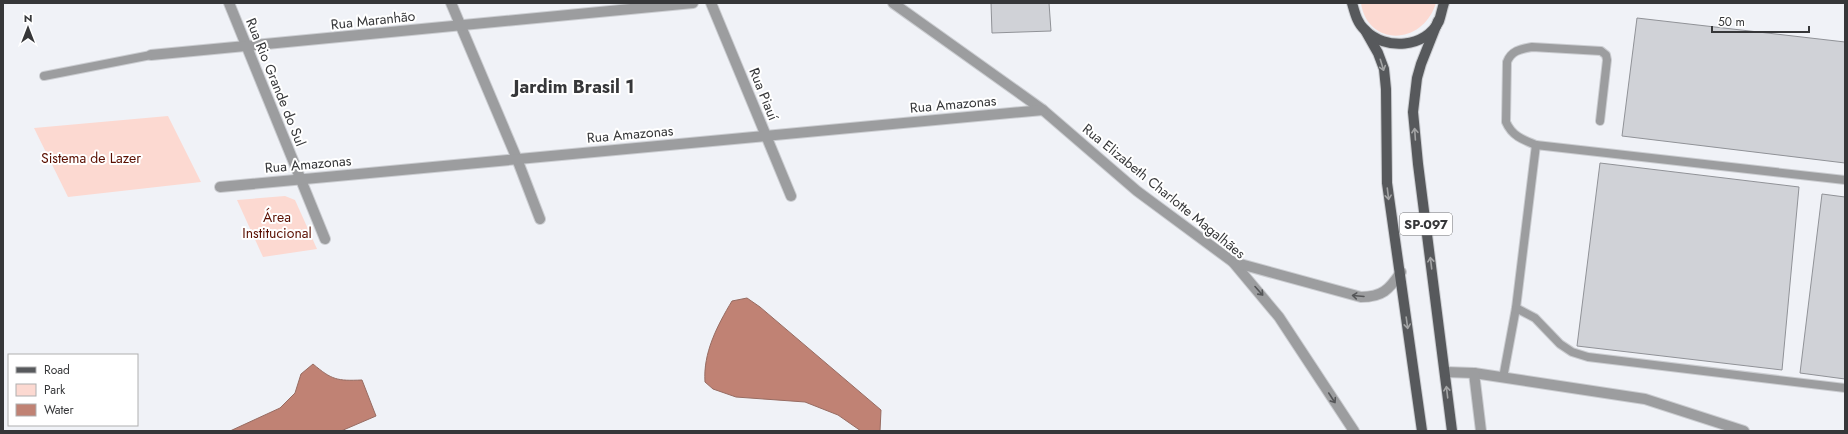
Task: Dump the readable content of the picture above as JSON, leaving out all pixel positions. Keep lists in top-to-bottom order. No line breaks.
{"streets":{"main road":["SP-097"],"street":["Rua Maranhão","Rua Rio Grande do Sul","Rua Piauí","Rua Amazonas","Rua Elizabeth Charlotte Magalhães"]},"crossings":[["Rua Maranhão","Rua Rio Grande do Sul"],["Rua Rio Grande do Sul","Rua Amazonas"],["Rua Piauí","Rua Amazonas"],["Rua Amazonas","Rua Elizabeth Charlotte Magalhães"]],"districts":["Jardim Brasil 1"],"parks":["Sistema de Lazer","Área Institucional"],"legend":["Road","Park","Water"],"scale_bar":"50 m","north":"top"}
